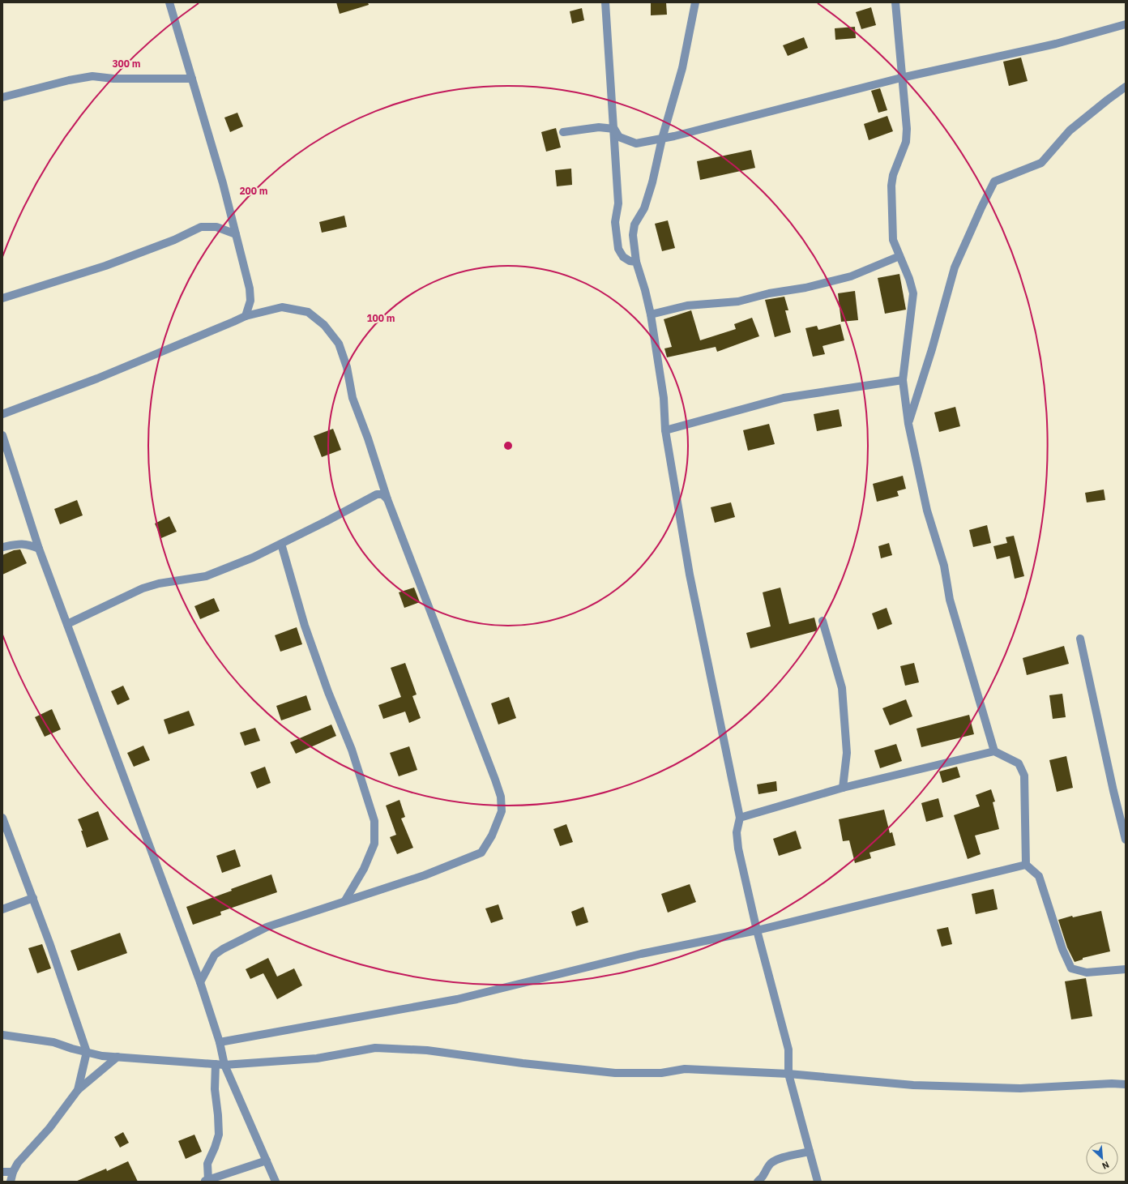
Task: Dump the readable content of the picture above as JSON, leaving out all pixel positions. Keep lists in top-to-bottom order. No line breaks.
{"north":"bottom right","rings":["300 m","200 m","100 m"]}
